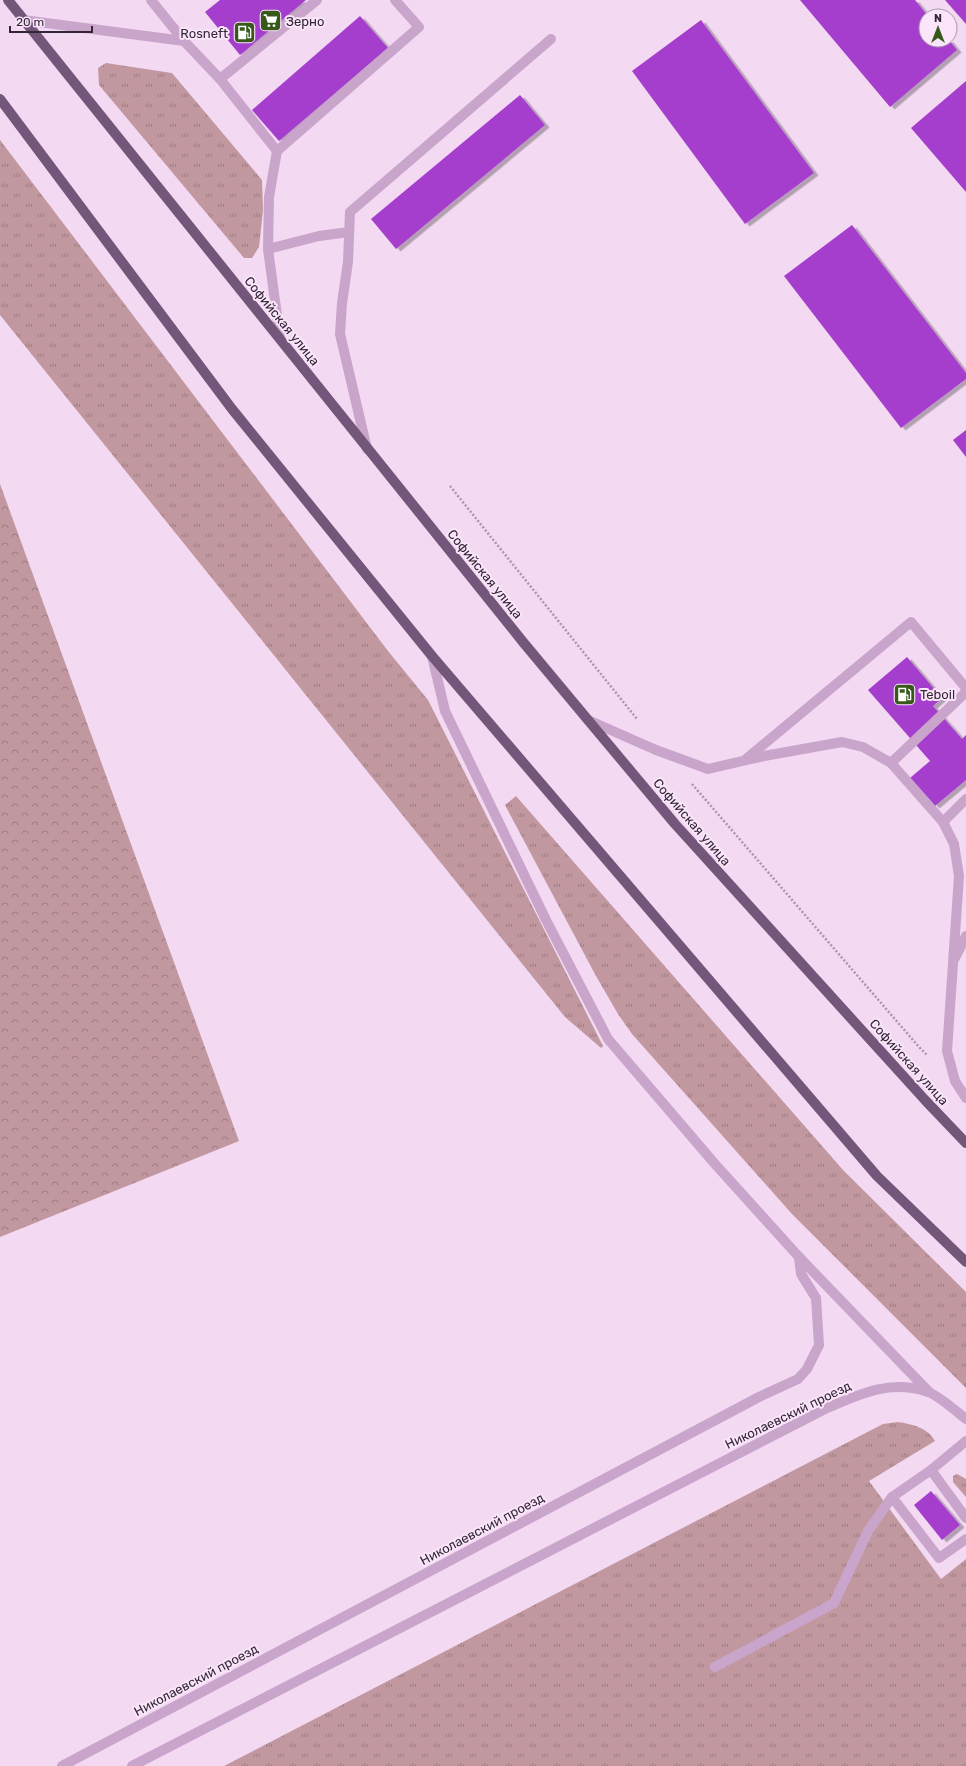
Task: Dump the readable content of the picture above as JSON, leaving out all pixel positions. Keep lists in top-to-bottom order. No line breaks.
{"streets":{"main road":["Софийская улица"],"street":["Николаевский проезд"]},"places":{"supermarket":["Зерно"],"fuel station":["Rosneft","Teboil"]},"scale_bar":"20 m","north":"top"}
